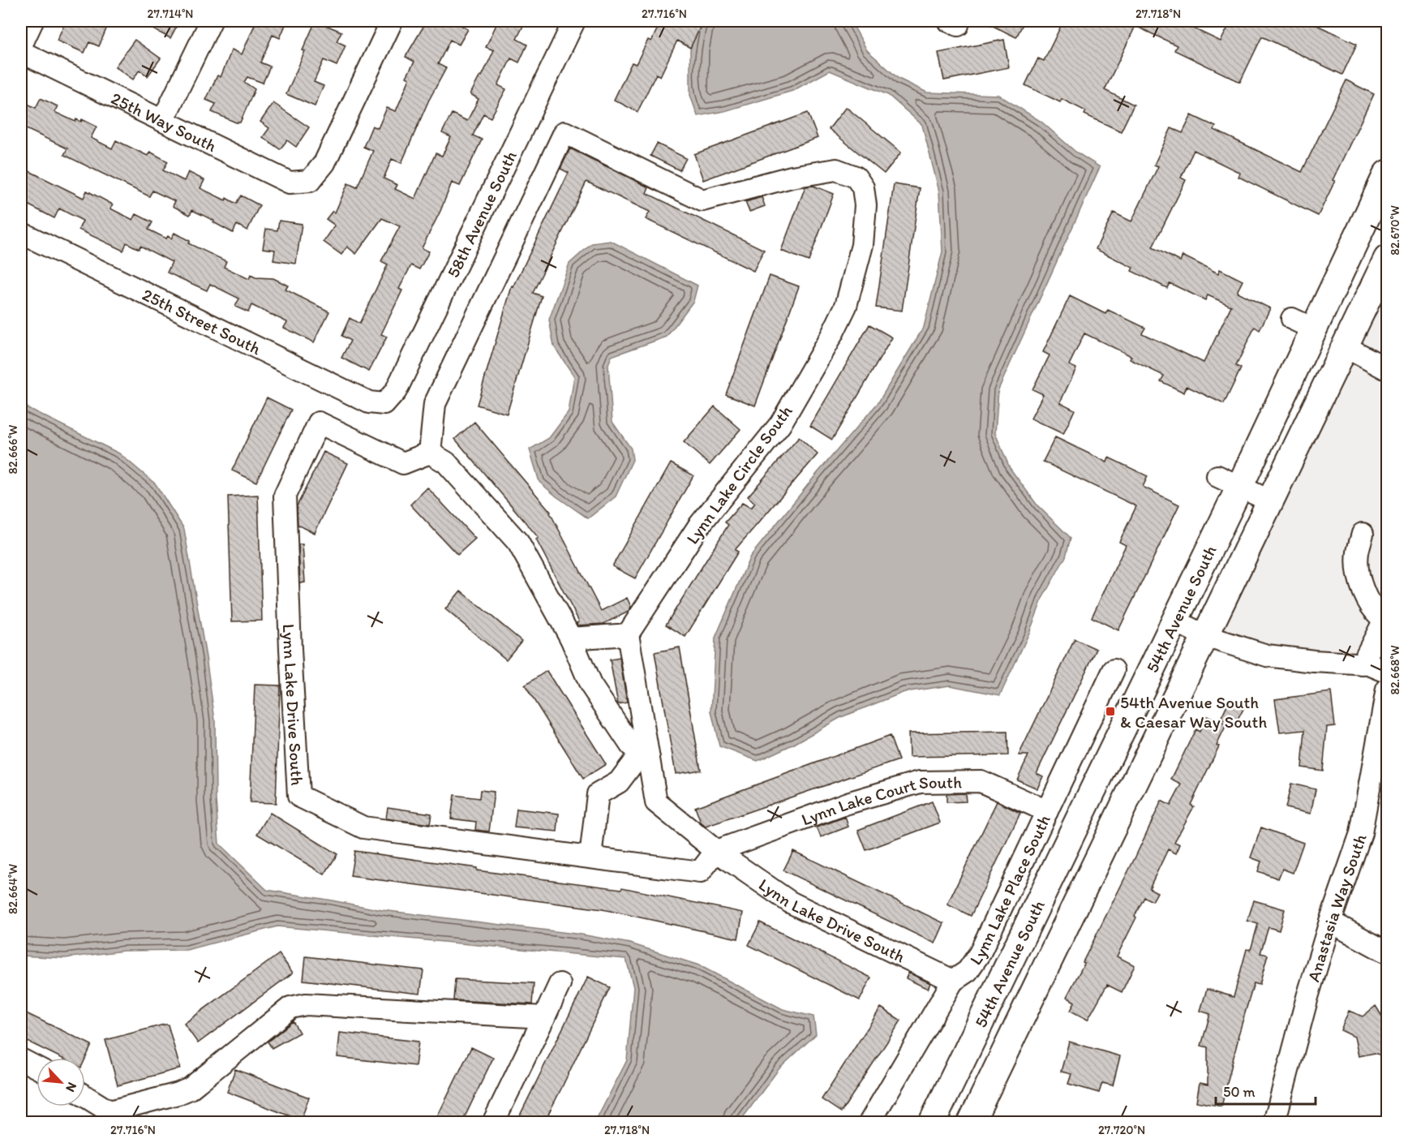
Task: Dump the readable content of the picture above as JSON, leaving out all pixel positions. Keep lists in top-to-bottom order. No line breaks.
{"streets":{"main road":["54th Avenue South"],"street":["25th Way South","58th Avenue South","25th Street South","Lynn Lake Circle South","Lynn Lake Drive South","Lynn Lake Court South","Lynn Lake Place South","Anastasia Way South"]},"crossings":[["58th Avenue South","25th Street South"],["Lynn Lake Circle South","Lynn Lake Drive South"],["Lynn Lake Drive South","Lynn Lake Court South"],["Lynn Lake Drive South","Lynn Lake Place South"],["Lynn Lake Court South","Lynn Lake Place South"]],"places":{"transit":["54th Avenue South & Caesar Way South"]},"scale_bar":"50 m","north":"bottom right","coordinates":["27.714°N","27.716°N","27.718°N","82.670°W","82.666°W","82.668°W","82.664°W","27.720°N"]}
